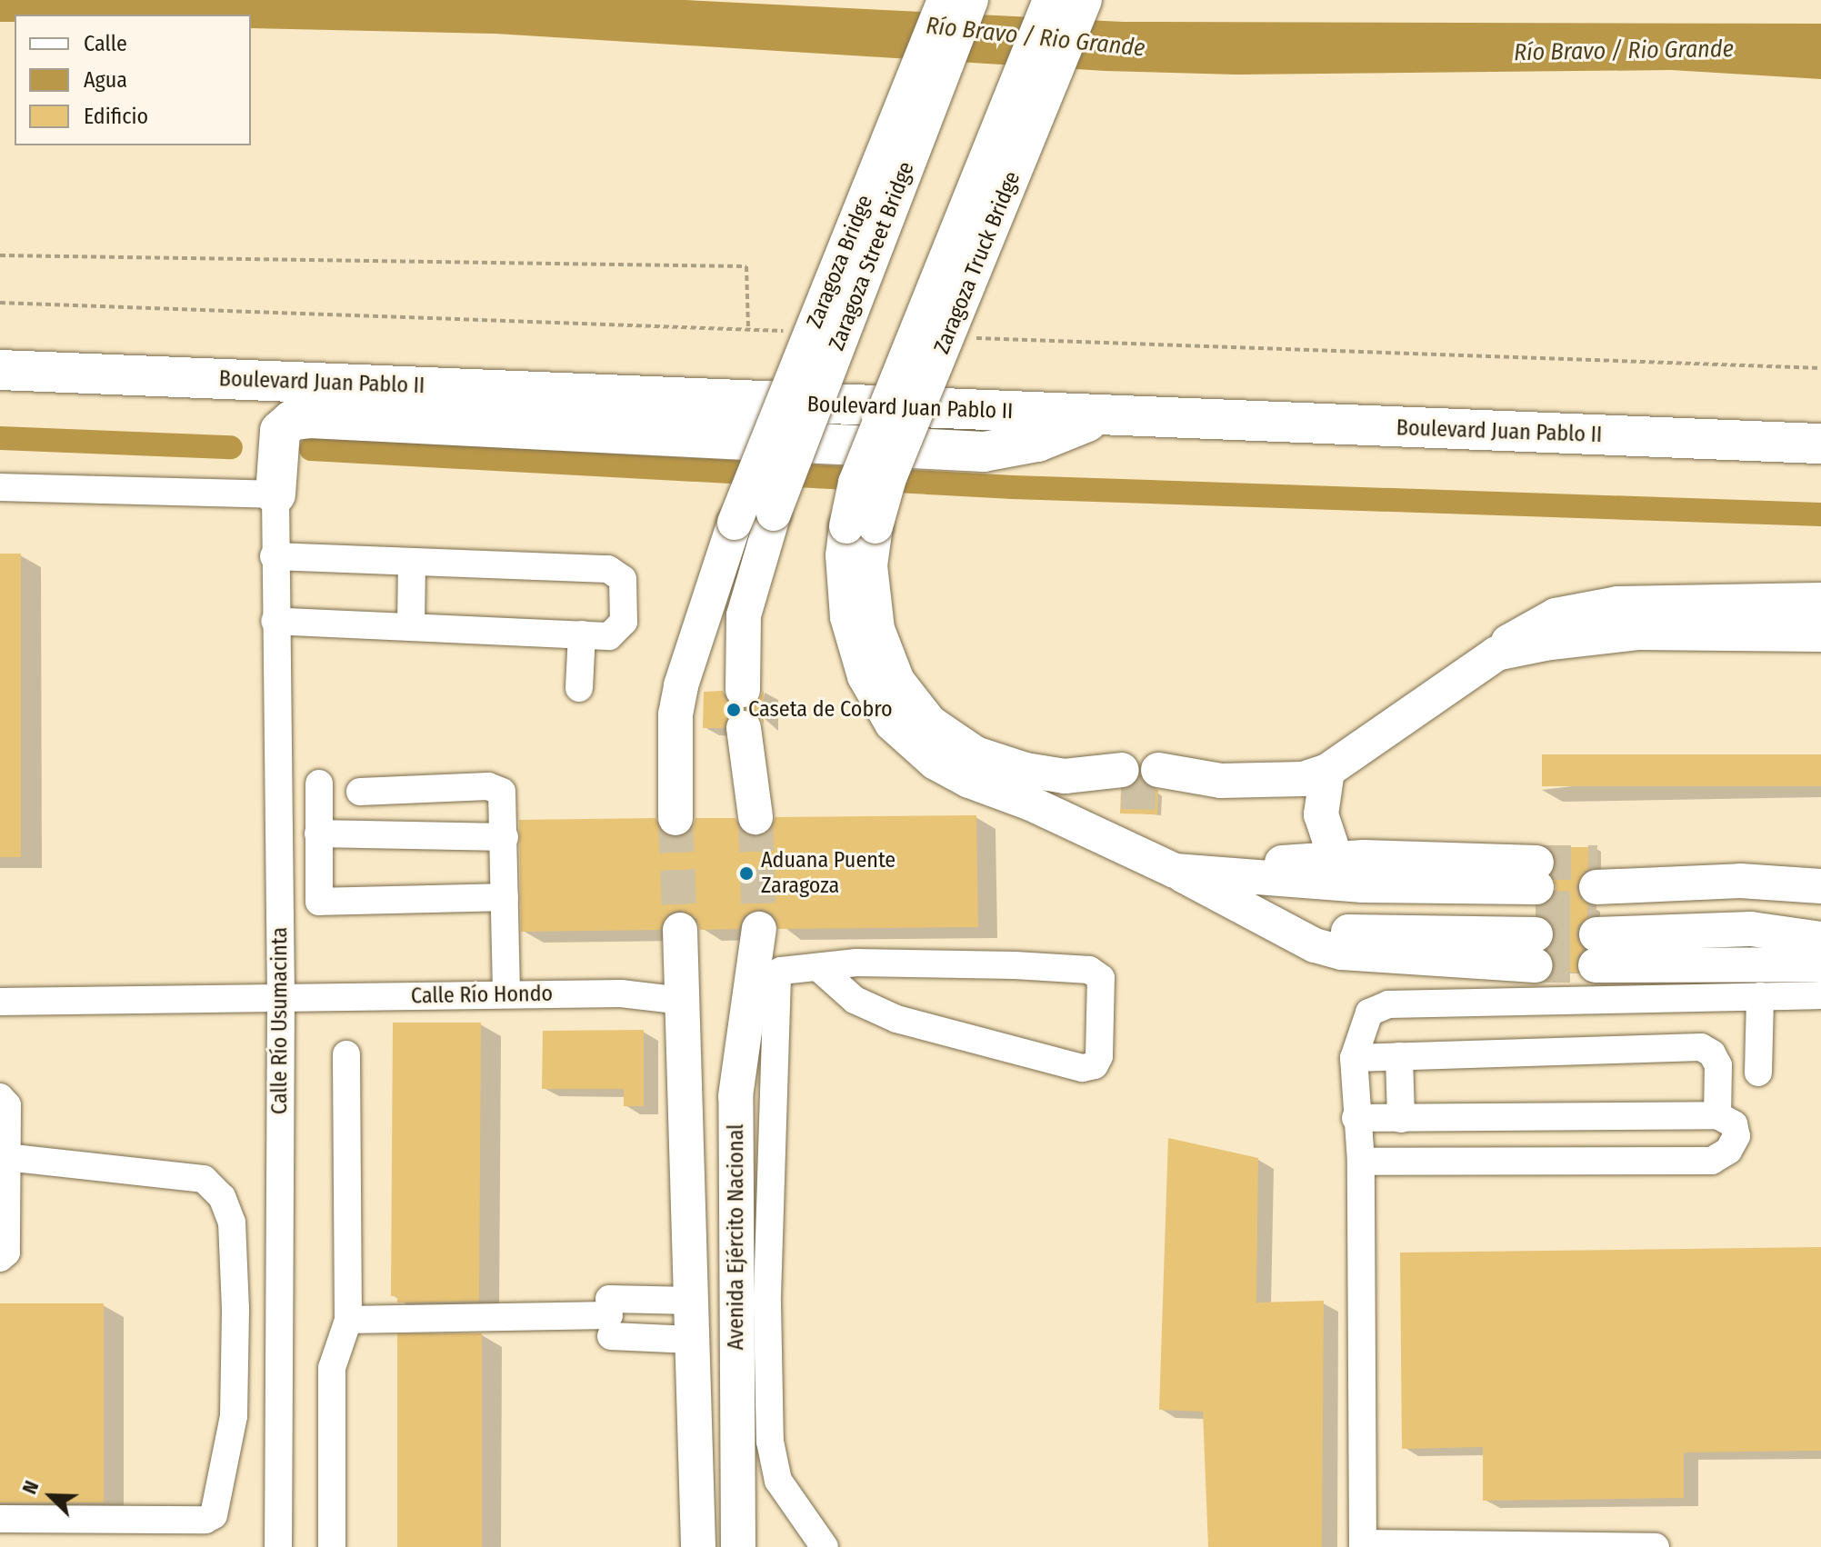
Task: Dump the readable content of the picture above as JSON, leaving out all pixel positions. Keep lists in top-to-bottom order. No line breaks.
{"streets":{"highway":["Boulevard Juan Pablo II"],"main road":["Zaragoza Street Bridge","Zaragoza Bridge","Zaragoza Truck Bridge","Avenida Ejército Nacional"],"street":["Calle Río Hondo","Calle Río Usumacinta"]},"crossings":[["Zaragoza Street Bridge","Zaragoza Bridge"],["Calle Río Hondo","Calle Río Usumacinta"],["Calle Río Hondo","Avenida Ejército Nacional"]],"water":["Río Bravo / Rio Grande"],"places":["Caseta de Cobro","Aduana Puente Zaragoza"],"legend":["Calle","Agua","Edificio"],"north":"top left"}
